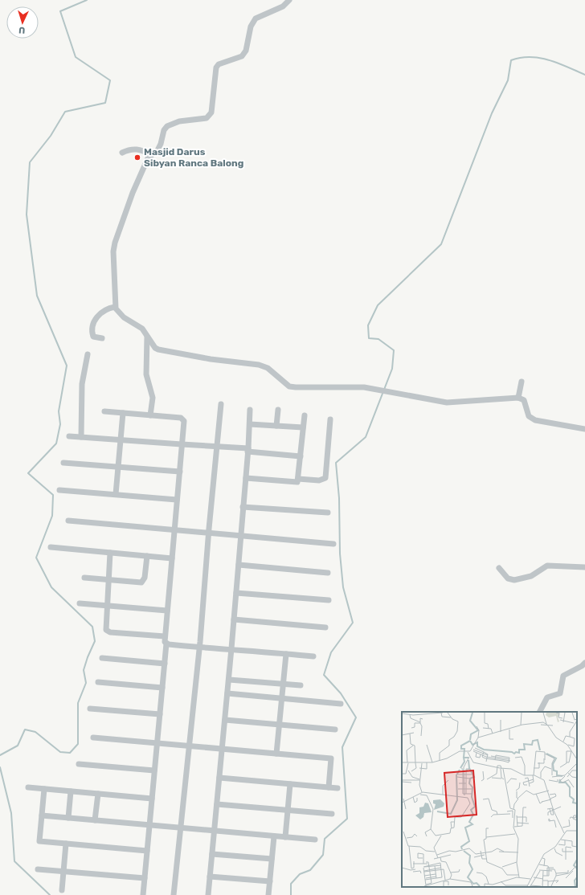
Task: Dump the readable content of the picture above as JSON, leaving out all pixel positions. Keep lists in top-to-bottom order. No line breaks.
{"places":["Masjid Darus Sibyan Ranca Balong"],"north":"bottom"}
